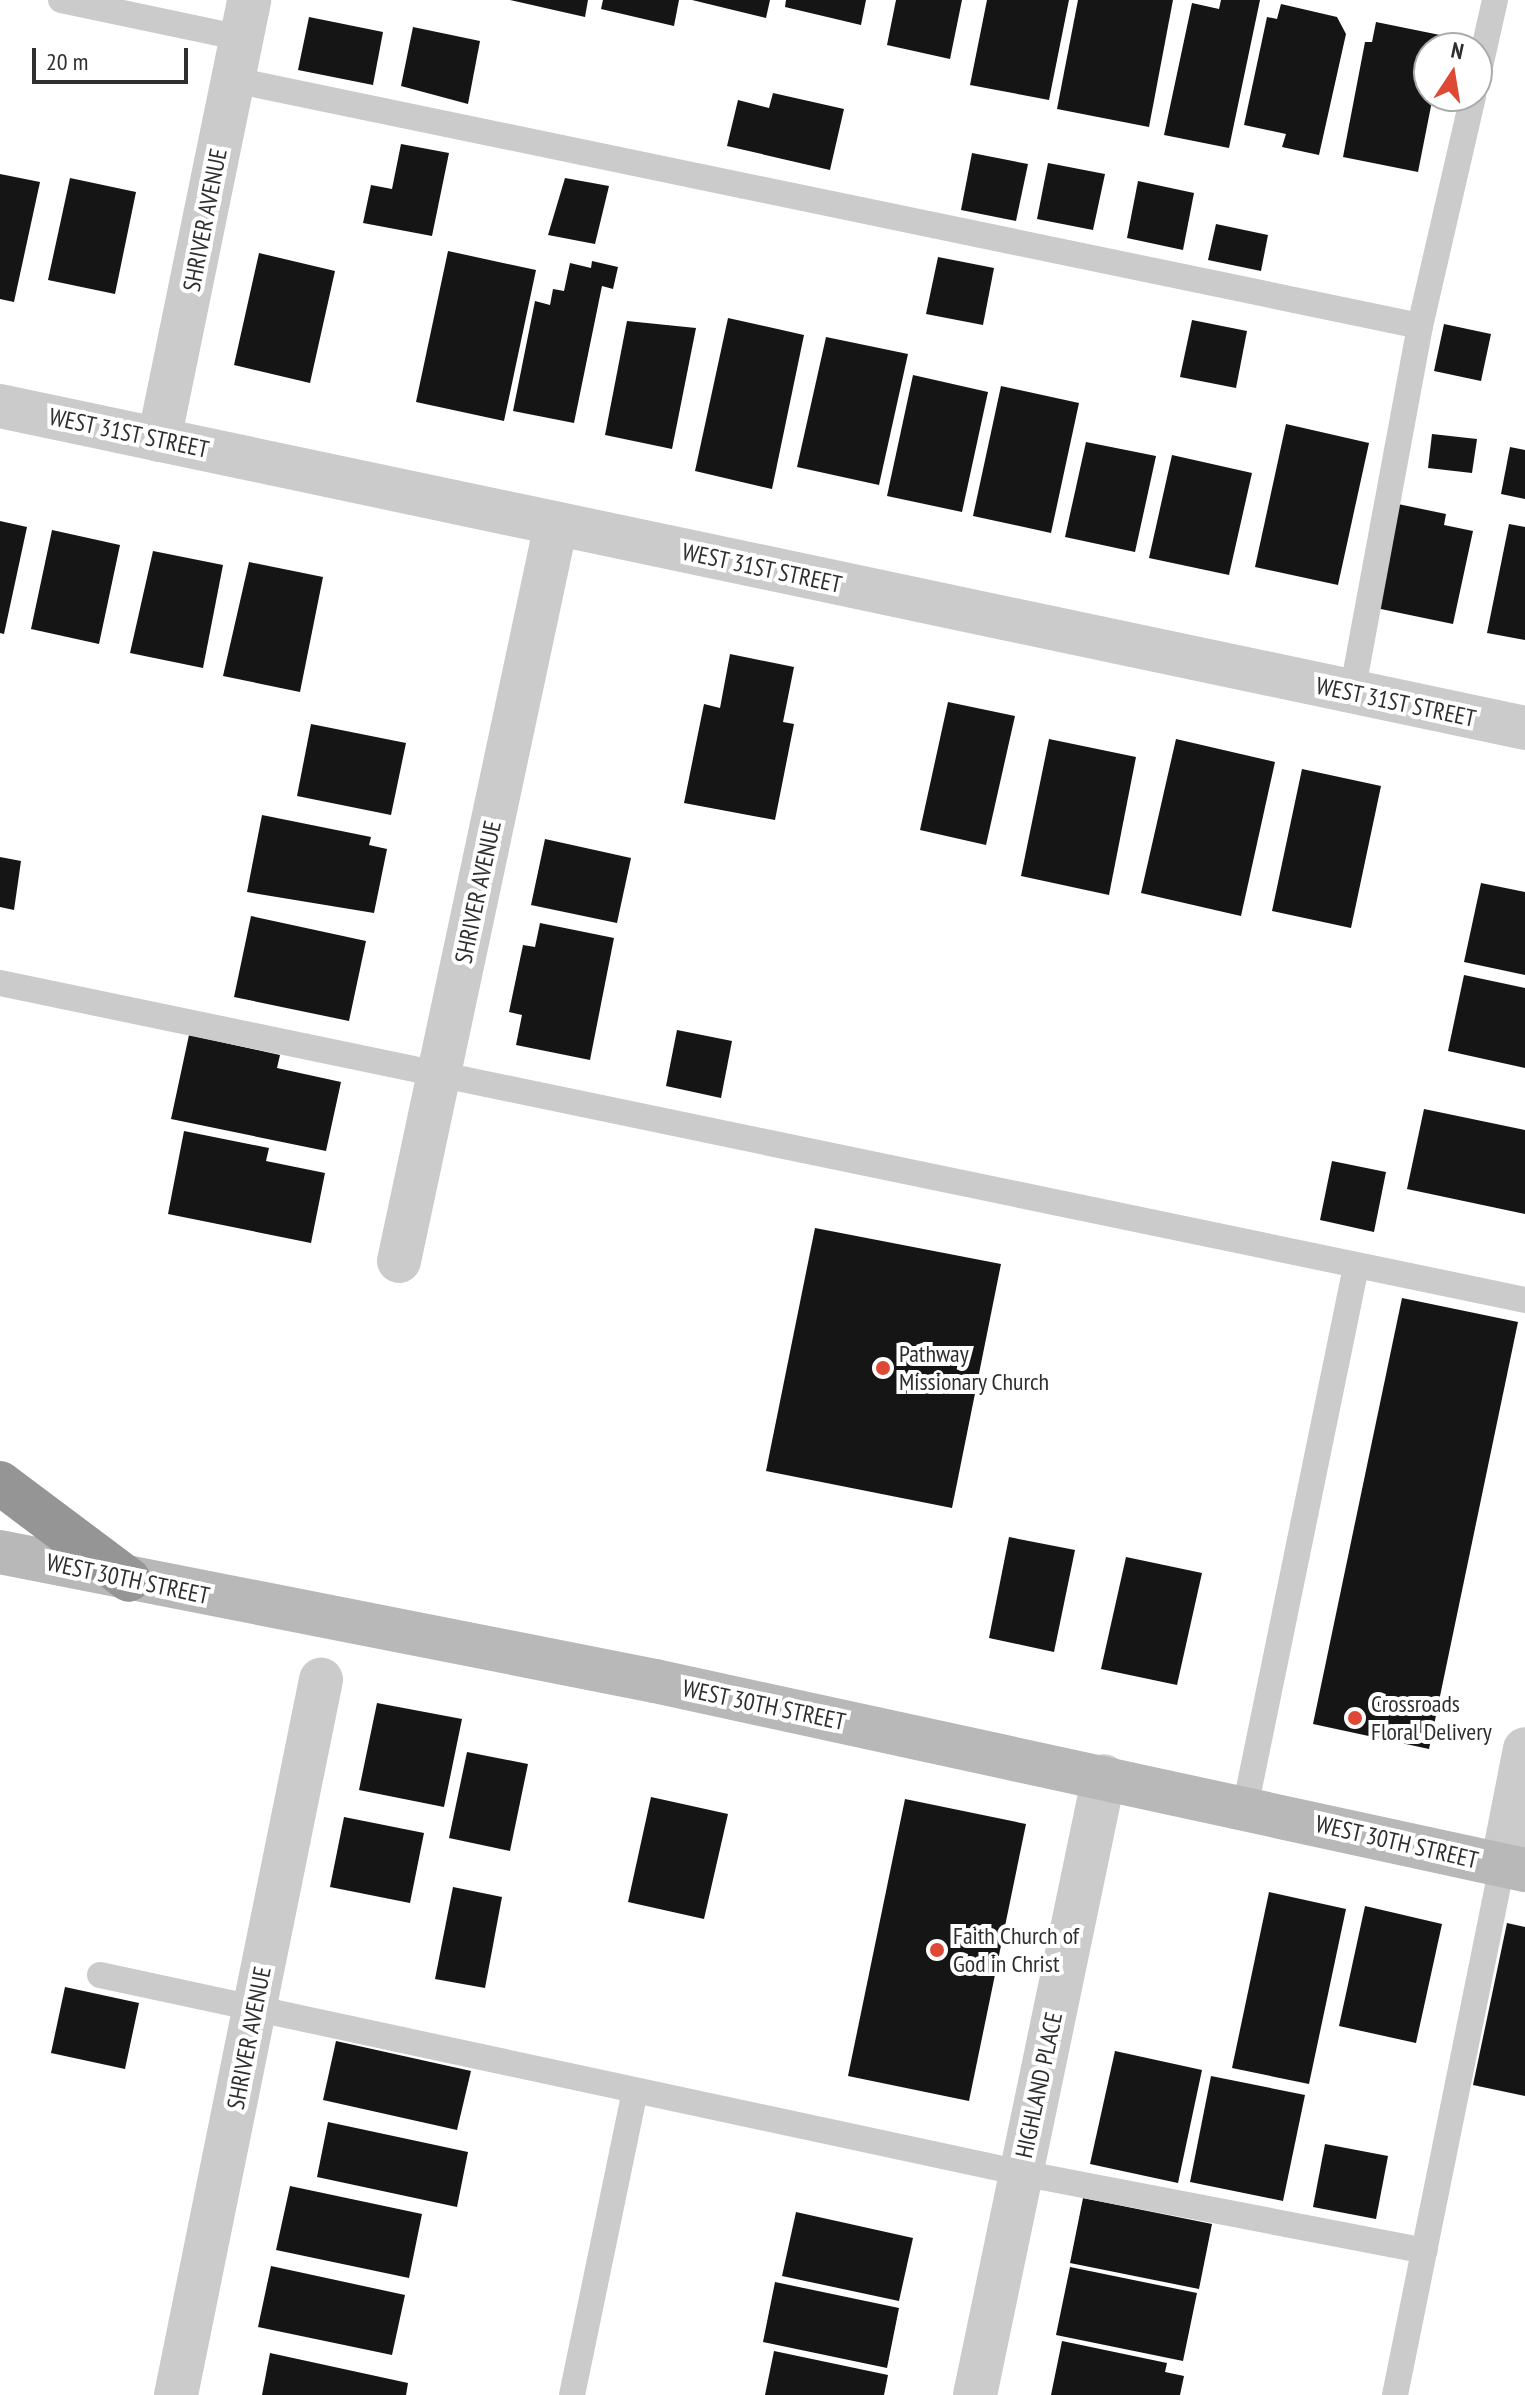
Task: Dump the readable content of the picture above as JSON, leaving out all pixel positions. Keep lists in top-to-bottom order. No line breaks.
{"streets":{"main road":["WEST 30TH STREET"],"street":["SHRIVER AVENUE","WEST 31ST STREET","HIGHLAND PLACE"]},"crossings":[["SHRIVER AVENUE","WEST 31ST STREET"],["WEST 30TH STREET","HIGHLAND PLACE"]],"places":["Pathway Missionary Church","Crossroads Floral Delivery","Faith Church of God in Christ"],"scale_bar":"20 m","north":"top"}
